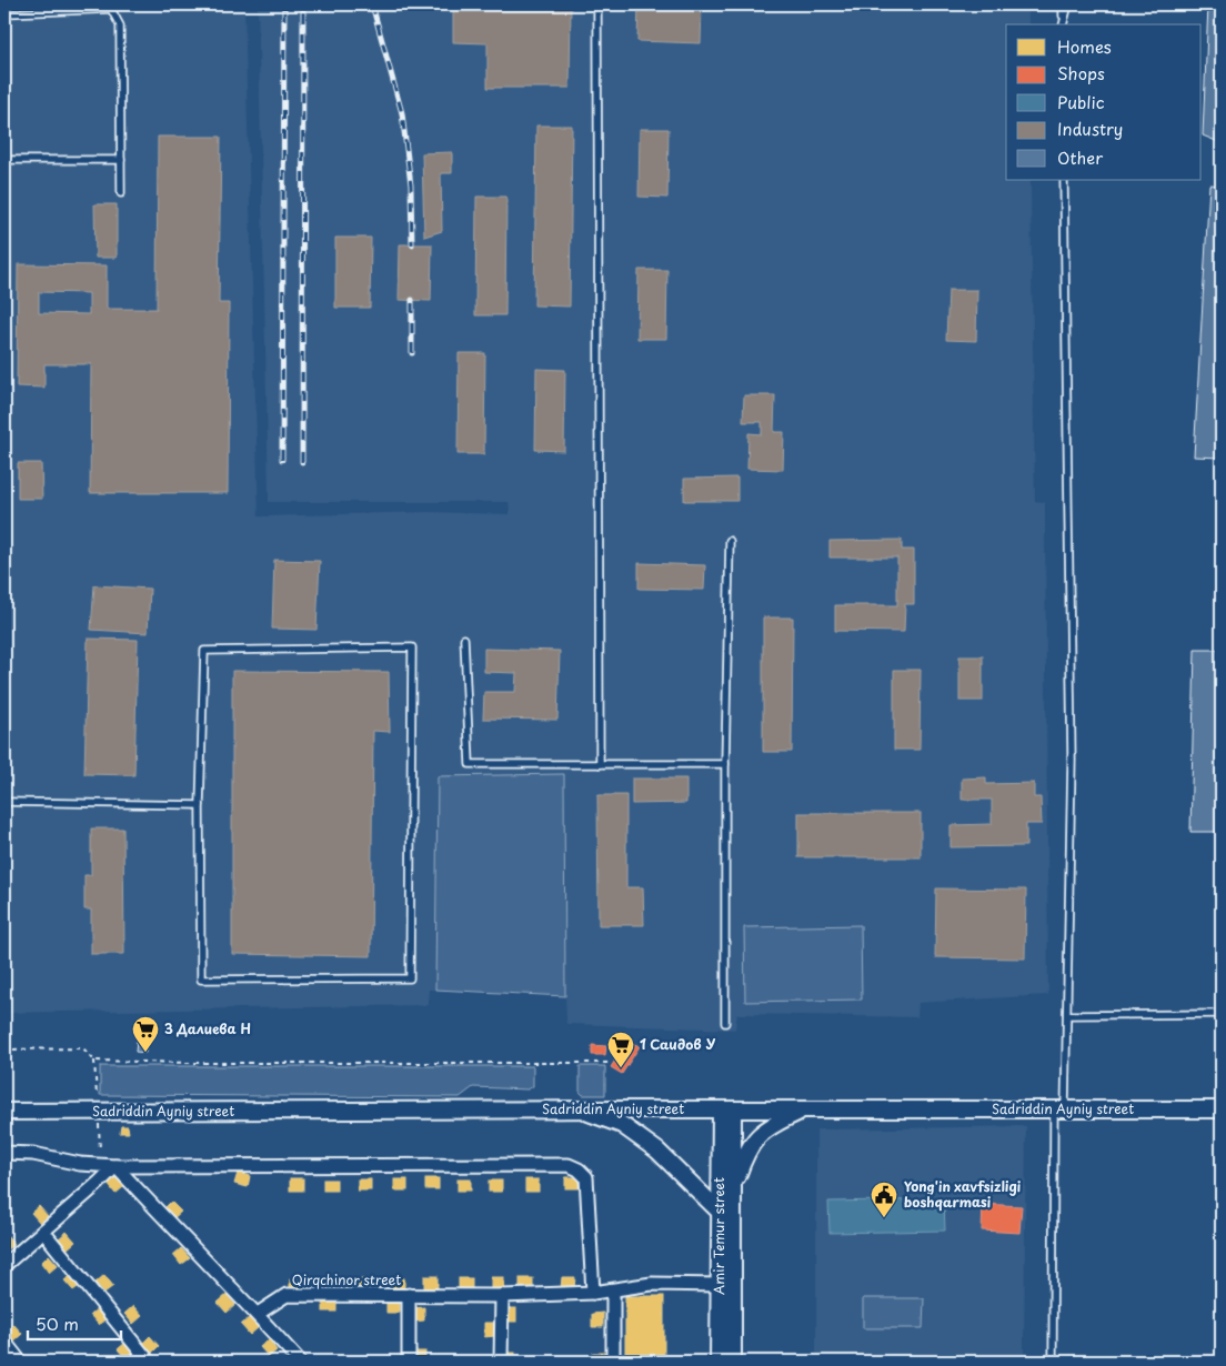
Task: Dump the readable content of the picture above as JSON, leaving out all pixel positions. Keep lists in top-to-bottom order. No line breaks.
{"streets":{"street":["Sadriddin Ayniy street","Amir Temur street","Qirqchinor street"]},"crossings":[["Sadriddin Ayniy street","Amir Temur street"],["Amir Temur street","Qirqchinor street"]],"places":{"supermarket":["3 Далиева Н","1 Саидов У"],"public building":["Yong'in xavfsizligi boshqarmasi"]},"legend":["Homes","Shops","Public","Industry","Other"],"scale_bar":"50 m"}
